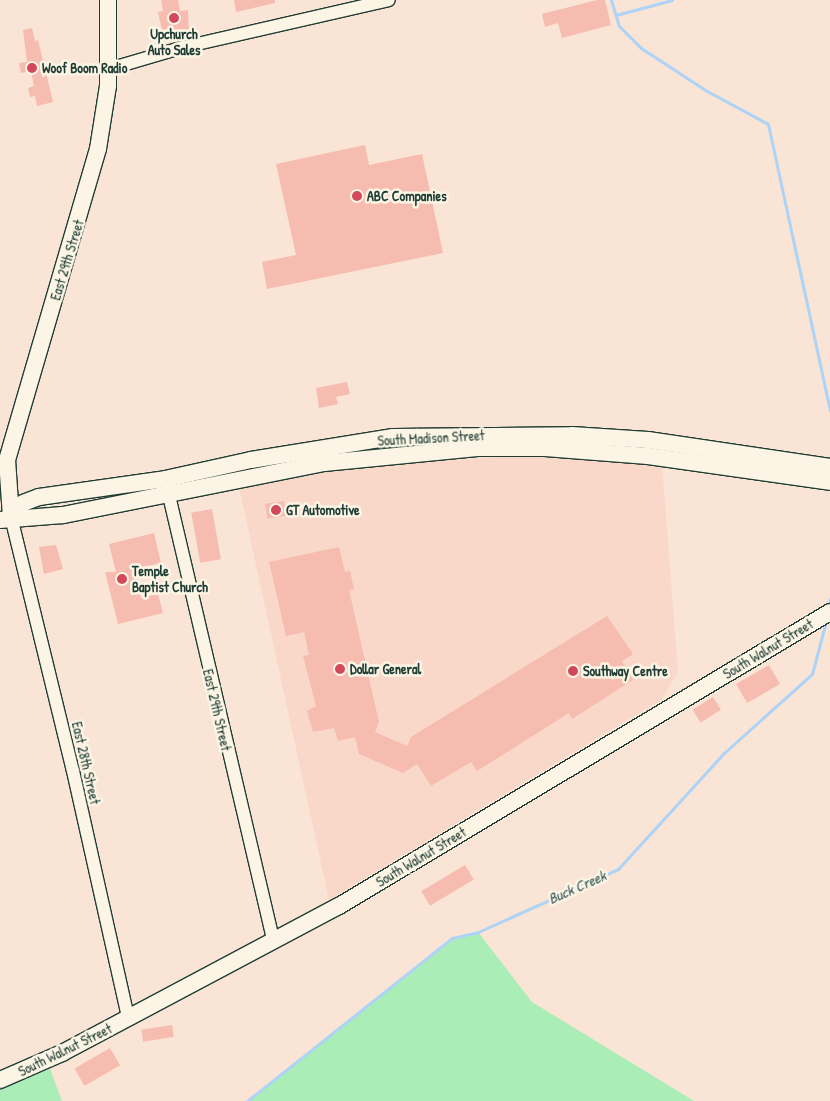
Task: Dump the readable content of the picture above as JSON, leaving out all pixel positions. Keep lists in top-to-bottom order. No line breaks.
{"streets":{"main road":["East 29th Street","South Madison Street","South Walnut Street"],"street":["East 28th Street"]},"crossings":[["East 29th Street","South Madison Street"],["East 29th Street","South Walnut Street"],["East 29th Street","East 28th Street"],["South Madison Street","East 28th Street"],["South Walnut Street","East 28th Street"]],"water":["Buck Creek"],"places":["Upchurch Auto Sales","Woof Boom Radio","ABC Companies","GT Automotive","Temple Baptist Church","Dollar General","Southway Centre"]}
